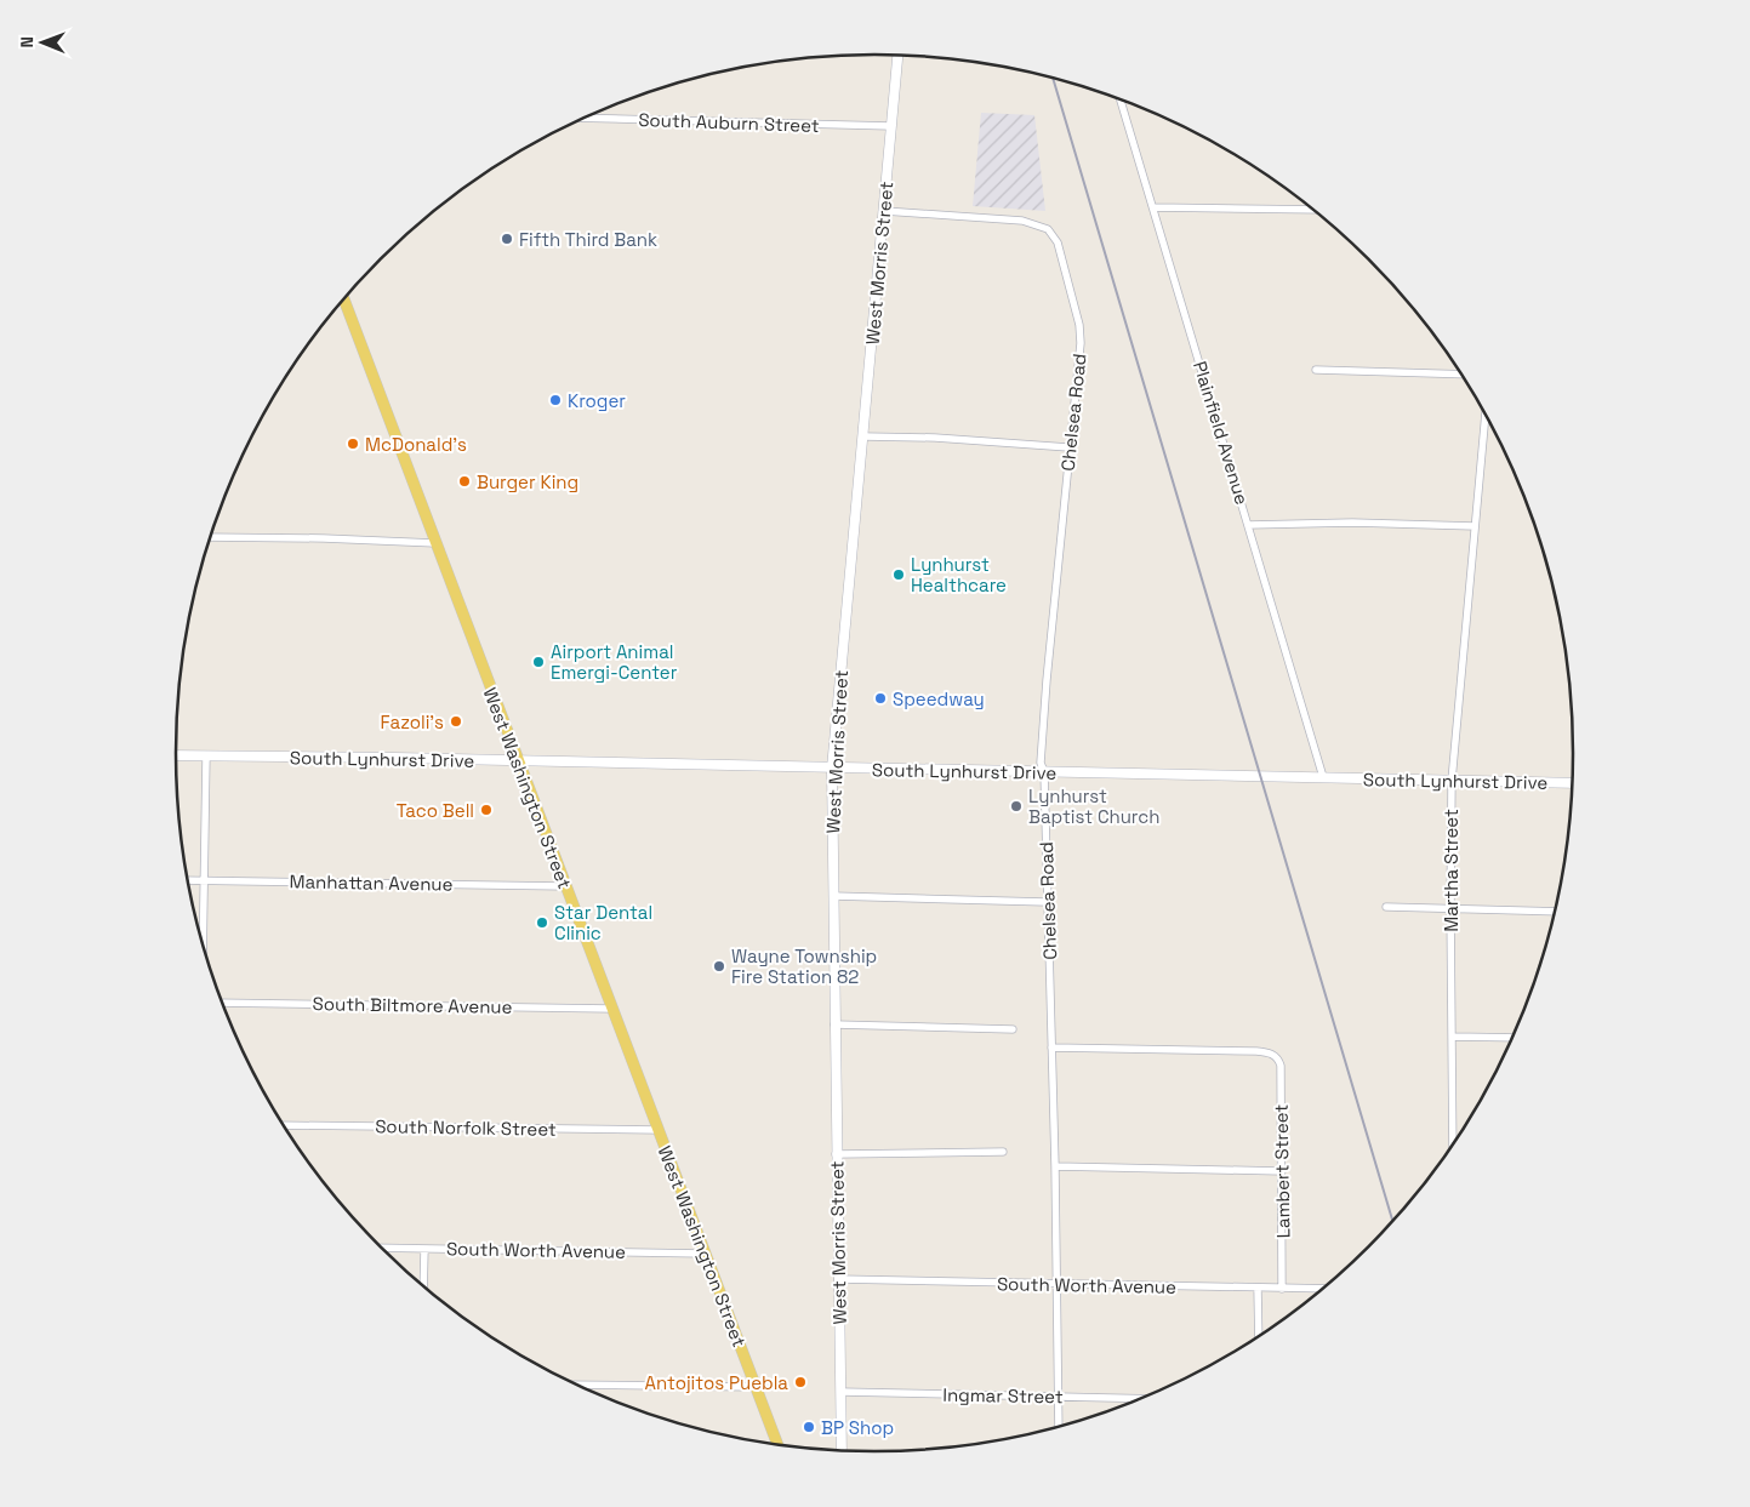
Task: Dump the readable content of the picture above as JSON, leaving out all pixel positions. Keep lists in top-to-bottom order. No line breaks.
{"streets":{"main road":["West Morris Street","South Lynhurst Drive","West Washington Street"],"street":["South Auburn Street","Chelsea Road","Plainfield Avenue","Martha Street","Manhattan Avenue","South Biltmore Avenue","South Norfolk Street","Lambert Street","South Worth Avenue","Ingmar Street"]},"crossings":[["South Auburn Street","West Morris Street"],["West Morris Street","Chelsea Road"],["West Morris Street","South Lynhurst Drive"],["West Morris Street","South Worth Avenue"],["West Morris Street","Ingmar Street"],["Chelsea Road","South Lynhurst Drive"],["Chelsea Road","Lambert Street"],["Chelsea Road","South Worth Avenue"],["Chelsea Road","Ingmar Street"],["Plainfield Avenue","South Lynhurst Drive"],["South Lynhurst Drive","West Washington Street"],["South Lynhurst Drive","Martha Street"],["West Washington Street","Manhattan Avenue"],["West Washington Street","South Biltmore Avenue"],["West Washington Street","South Norfolk Street"],["West Washington Street","South Worth Avenue"],["Lambert Street","South Worth Avenue"]],"places":["Fifth Third Bank","Kroger","McDonald's","Burger King","Lynhurst Healthcare","Airport Animal Emergi-Center","Speedway","Fazoli's","Lynhurst Baptist Church","Taco Bell","Star Dental Clinic","Wayne Township Fire Station 82","Antojitos Puebla","BP Shop"],"north":"left"}
